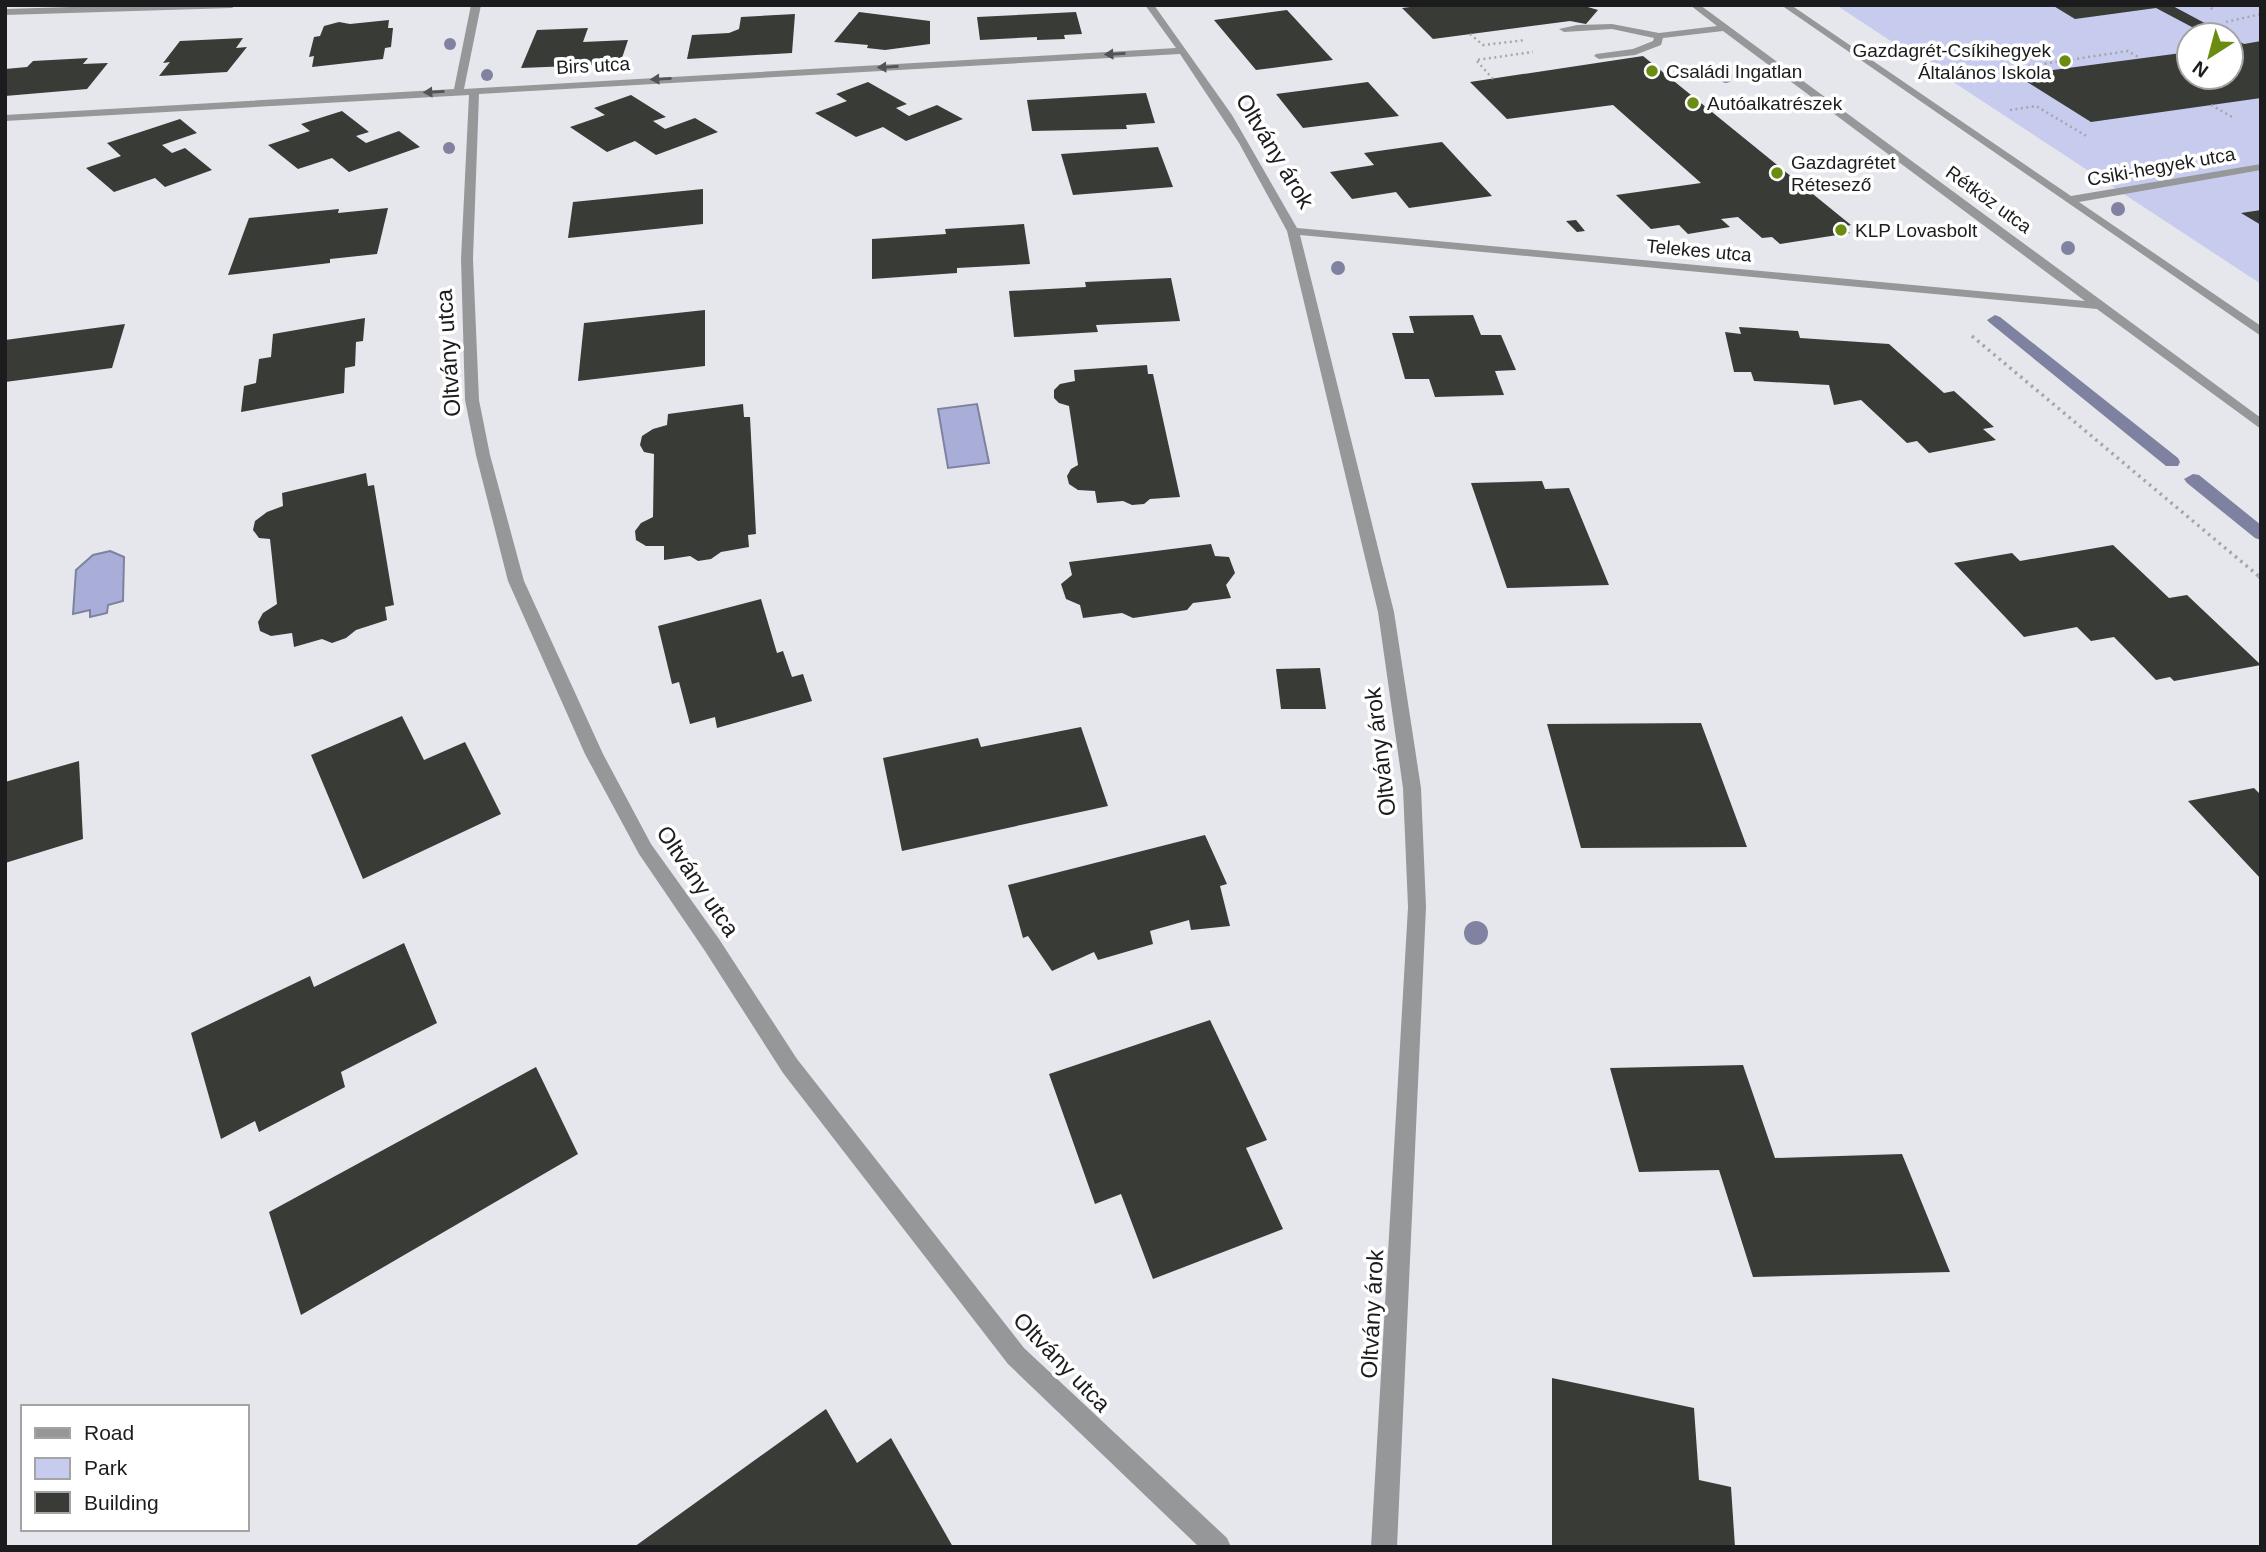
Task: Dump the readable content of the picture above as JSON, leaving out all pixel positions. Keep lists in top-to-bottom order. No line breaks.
{"streets":{"street":["Birs utca","Oltvány árok","Csiki-hegyek utca","Rétköz utca","Telekes utca","Oltvány utca"]},"crossings":[["Birs utca","Oltvány árok"],["Birs utca","Oltvány utca"],["Oltvány árok","Telekes utca"],["Csiki-hegyek utca","Rétköz utca"],["Rétköz utca","Telekes utca"]],"one_way":["Birs utca"],"places":["Gazdagrét-Csíkihegyek Általános Iskola","Családi Ingatlan","Autóalkatrészek","Gazdagrétet Rétesező","KLP Lovasbolt"],"legend":["Road","Park","Building"],"north":"bottom left"}
